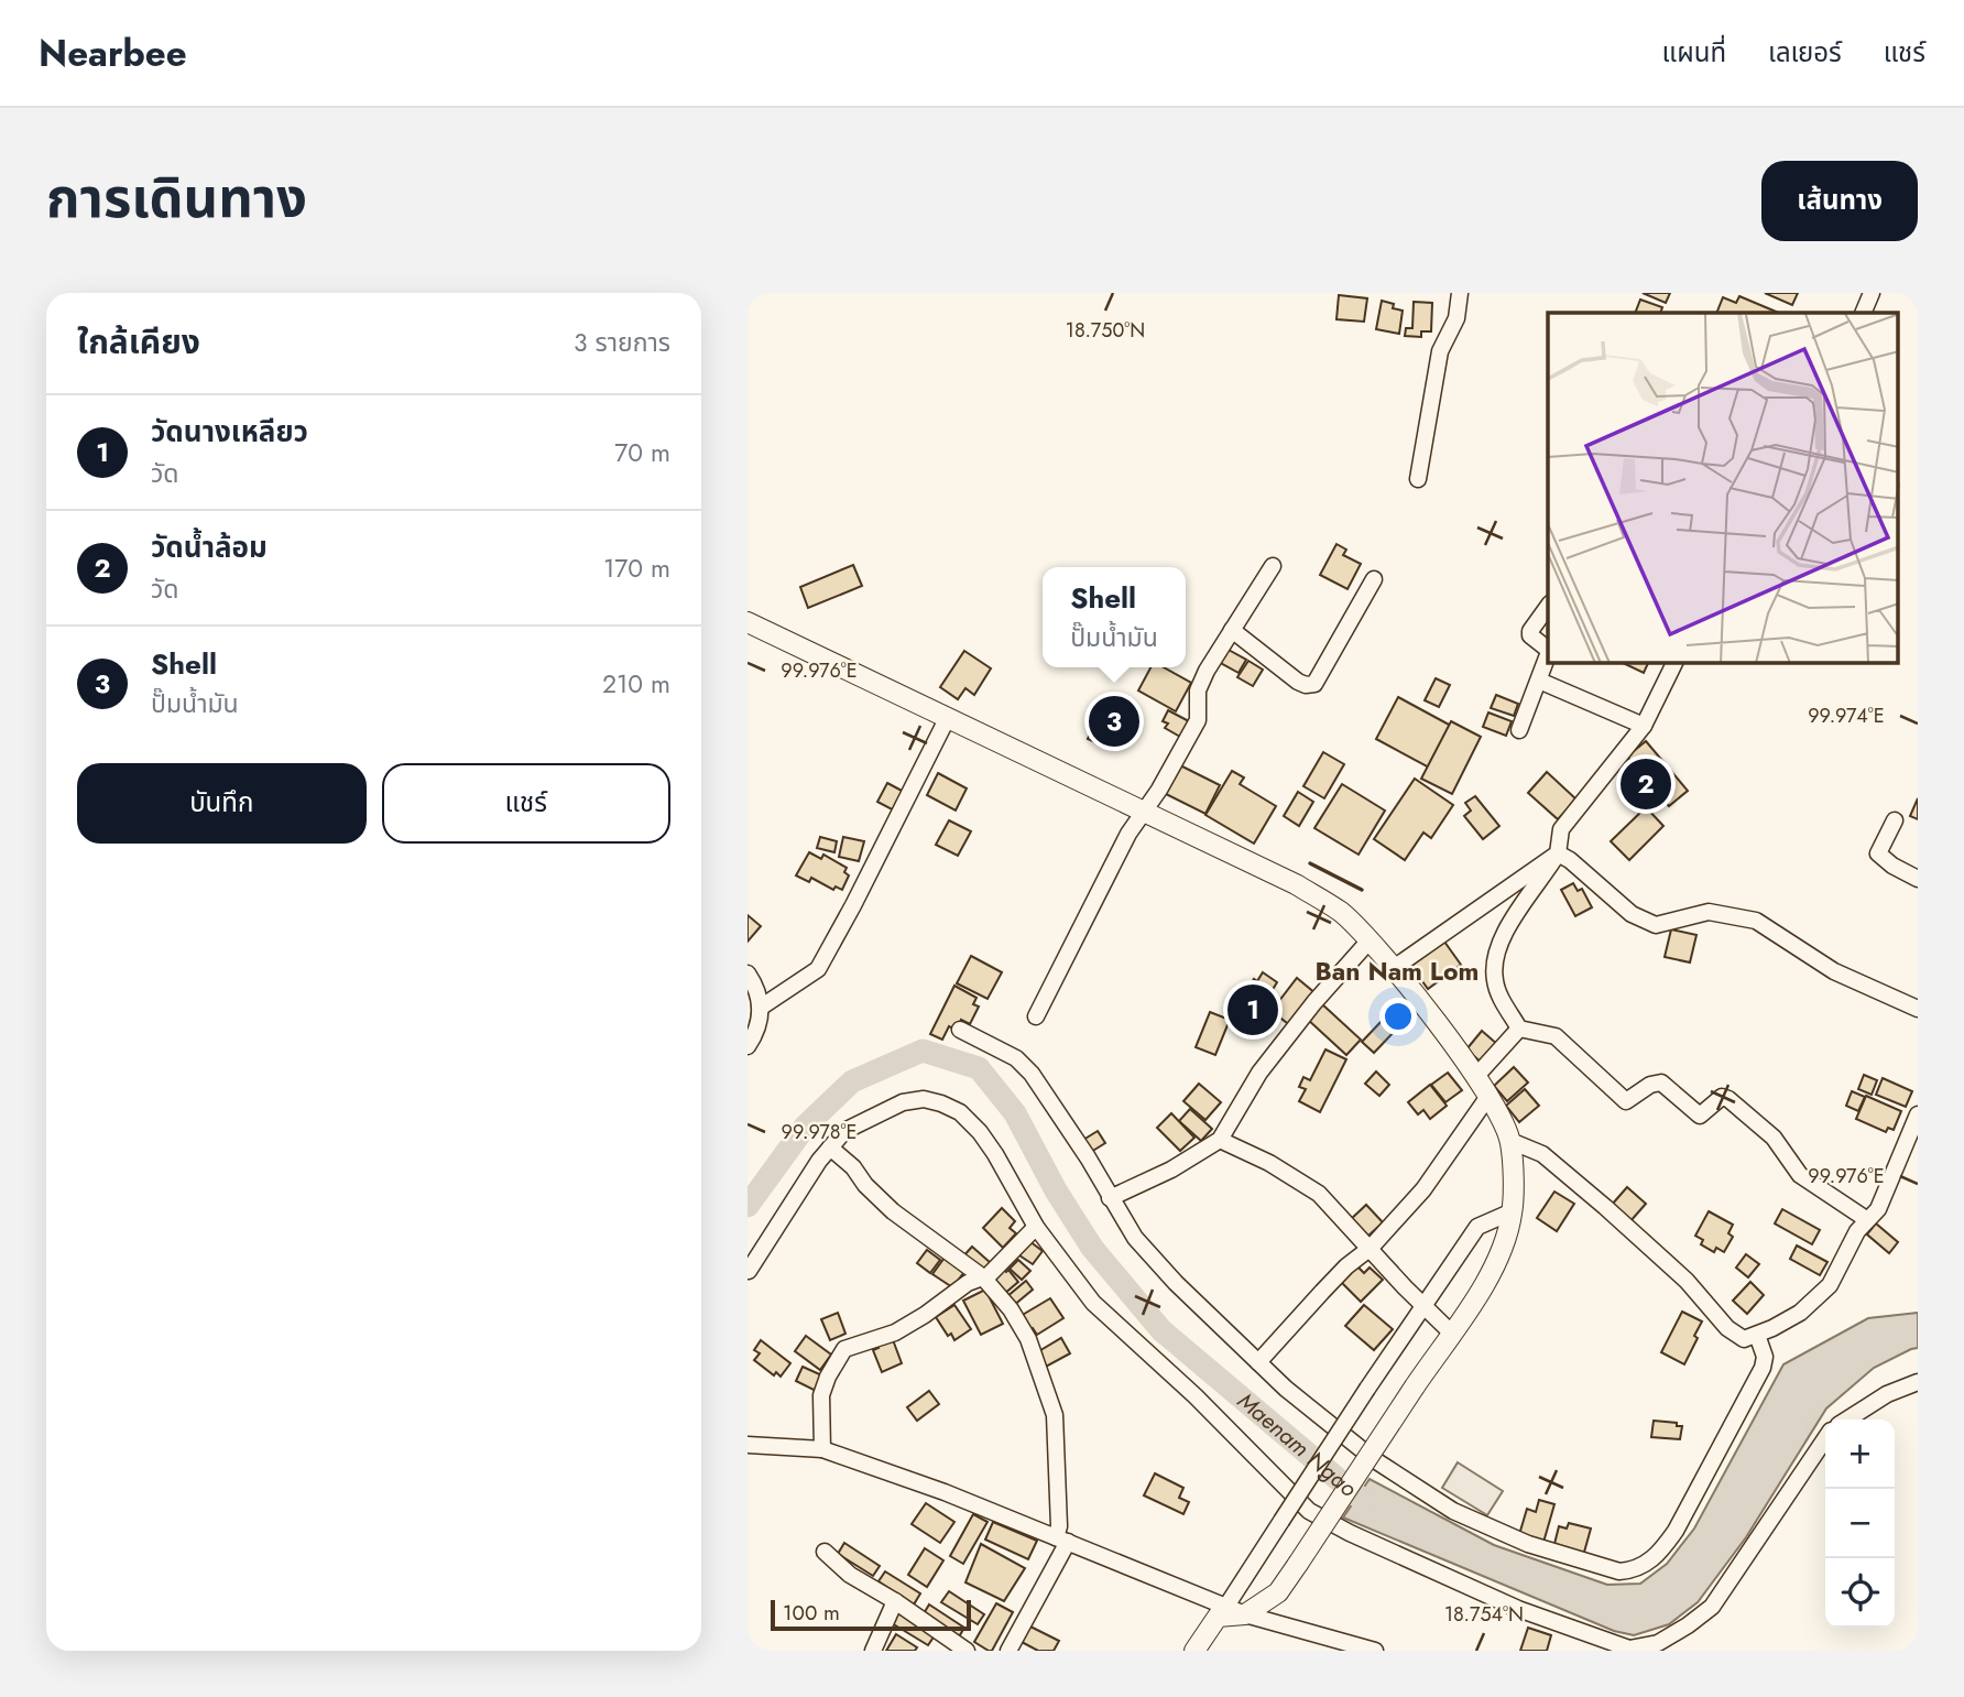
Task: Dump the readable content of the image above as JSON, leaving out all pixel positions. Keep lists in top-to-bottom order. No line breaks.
{"districts":["Ban Nam Lom"],"water":["Maenam Ngao"],"scale_bar":"100 m","page":{"header":"Nearbee","nav":["แผนที่","เลเยอร์","แชร์"],"title":"การเดินทาง","buttons":["เส้นทาง",["บันทึก","แชร์"]],"heading":["ใกล้เคียง","3 รายการ"],"list":[{"mark":"1","name":"วัดนางเหลียว","note":"วัด","value":"70 m"},{"mark":"2","name":"วัดน้ำล้อม","note":"วัด","value":"170 m"},{"mark":"3","name":"Shell","note":"ปั๊มน้ำมัน","value":"210 m"}],"popup":["Shell","ปั๊มน้ำมัน"],"pins":["3","2","1"],"map_buttons":["+","−"],"scale":"100 m"},"coordinates":["18.750°N","99.976°E","99.974°E","99.978°E","18.754°N"]}
